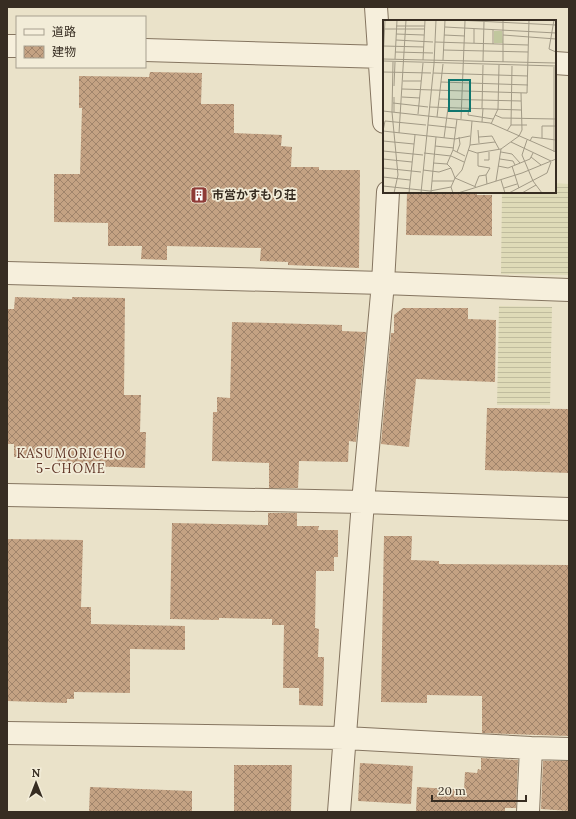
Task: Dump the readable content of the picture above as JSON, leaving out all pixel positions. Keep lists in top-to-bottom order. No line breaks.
{"districts":["KASUMORICHO 5-CHOME"],"places":{"building":["市営かすもり荘"]},"legend":["道路","建物"],"scale_bar":"20 m","north":"top"}
